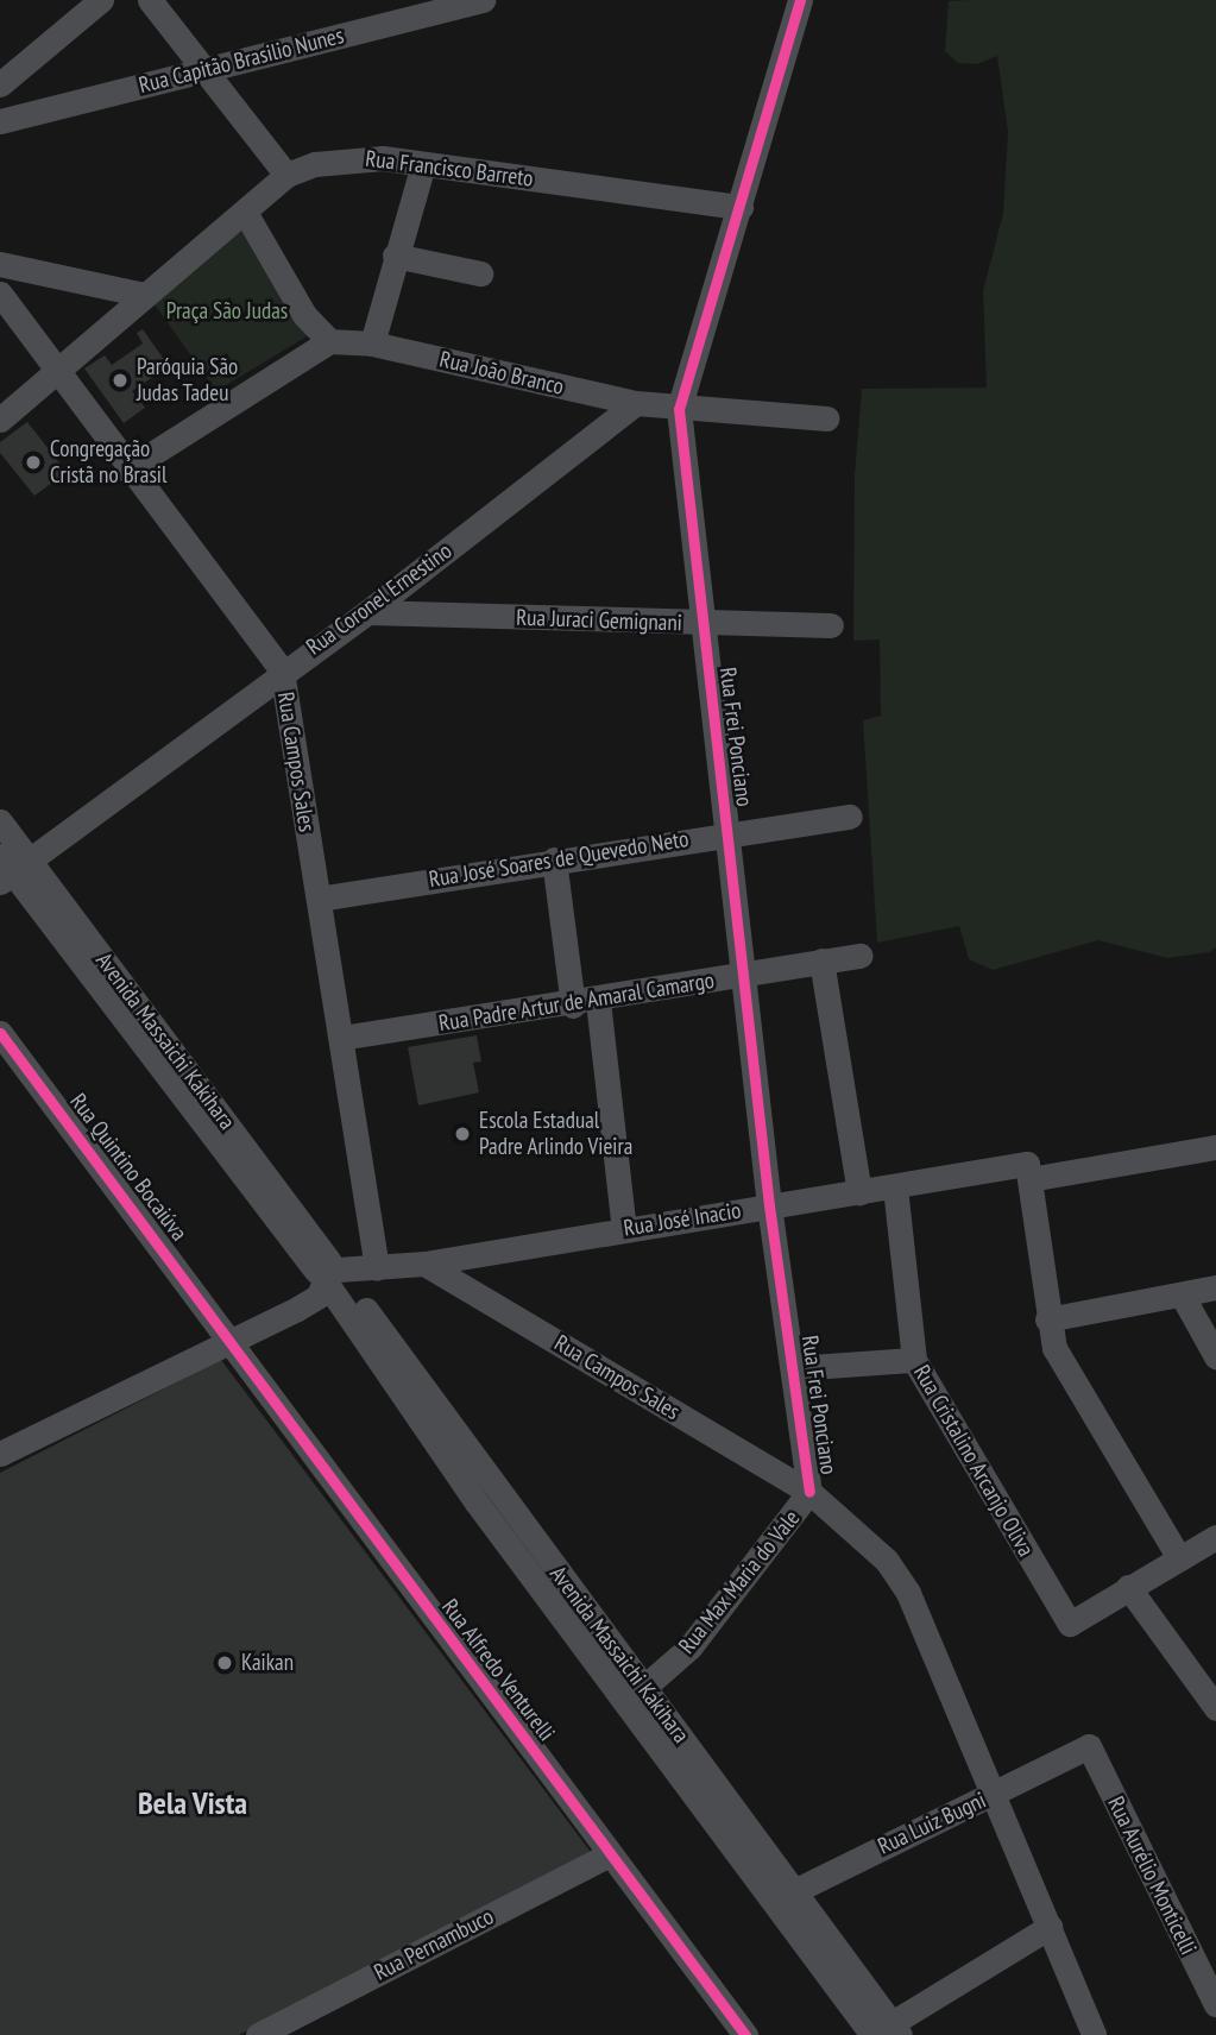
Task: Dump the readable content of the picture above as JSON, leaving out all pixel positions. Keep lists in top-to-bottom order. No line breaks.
{"streets":{"street":["Rua Capitão Brasilio Nunes","Rua Francisco Barreto","Rua João Branco","Rua Coronel Ernestino","Rua Juraci Gemignani","Rua Frei Ponciano","Rua Campos Sales","Rua José Soares de Quevedo Neto","Rua Padre Artur de Amaral Camargo","Avenida Massaichi Kakihara","Rua Quintino Bocaiúva","Rua José Inacio","Rua Cristalino Arcanjo Oliva","Rua Max Maria do Vale","Rua Alfredo Venturelli","Rua Luiz Bugni","Rua Aurélio Monticelli","Rua Pernambuco"]},"crossings":[["Rua Francisco Barreto","Rua Frei Ponciano"],["Rua Francisco Barreto","Rua Campos Sales"],["Rua João Branco","Rua Coronel Ernestino"],["Rua João Branco","Rua Frei Ponciano"],["Rua Coronel Ernestino","Rua Juraci Gemignani"],["Rua Coronel Ernestino","Rua Campos Sales"],["Rua Coronel Ernestino","Avenida Massaichi Kakihara"],["Rua Juraci Gemignani","Rua Frei Ponciano"],["Rua Frei Ponciano","Rua Campos Sales"],["Rua Frei Ponciano","Rua José Soares de Quevedo Neto"],["Rua Frei Ponciano","Rua Padre Artur de Amaral Camargo"],["Rua Frei Ponciano","Rua José Inacio"],["Rua Frei Ponciano","Rua Max Maria do Vale"],["Rua Frei Ponciano","Rua Luiz Bugni"],["Rua Campos Sales","Rua José Soares de Quevedo Neto"],["Rua Campos Sales","Rua Padre Artur de Amaral Camargo"],["Rua Campos Sales","Rua José Inacio"],["Rua Campos Sales","Rua Max Maria do Vale"],["Avenida Massaichi Kakihara","Rua José Inacio"],["Avenida Massaichi Kakihara","Rua Max Maria do Vale"],["Avenida Massaichi Kakihara","Rua Luiz Bugni"],["Rua Quintino Bocaiúva","Rua José Inacio"],["Rua Quintino Bocaiúva","Rua Alfredo Venturelli"],["Rua José Inacio","Rua Cristalino Arcanjo Oliva"],["Rua José Inacio","Rua Alfredo Venturelli"],["Rua Alfredo Venturelli","Rua Pernambuco"],["Rua Luiz Bugni","Rua Aurélio Monticelli"]],"districts":["Bela Vista"],"parks":["Praça São Judas"],"places":["Paróquia São Judas Tadeu","Congregação Cristã no Brasil","Escola Estadual Padre Arlindo Vieira","Kaikan"]}
